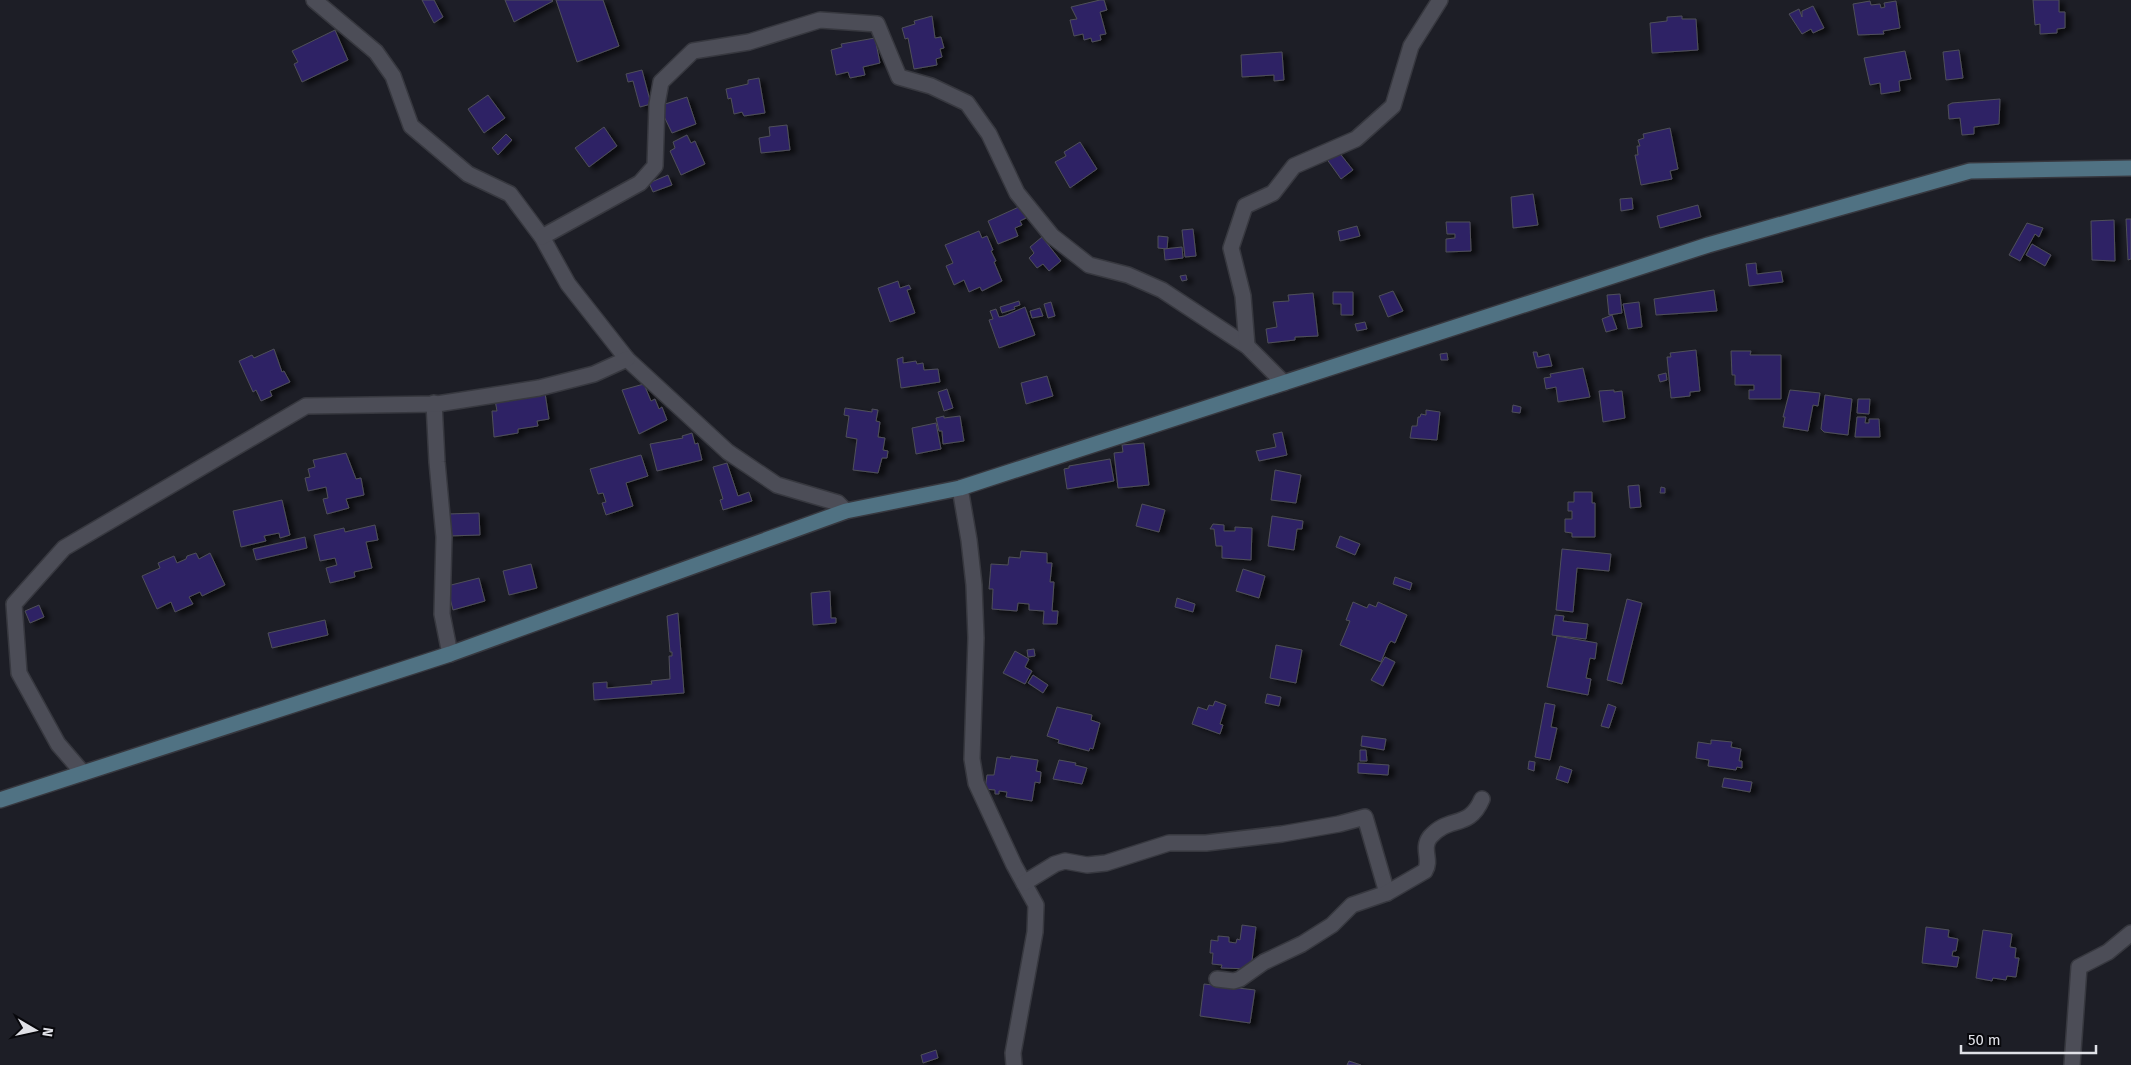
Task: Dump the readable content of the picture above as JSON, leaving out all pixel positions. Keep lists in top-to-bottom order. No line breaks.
{"scale_bar":"50 m","north":"right"}
